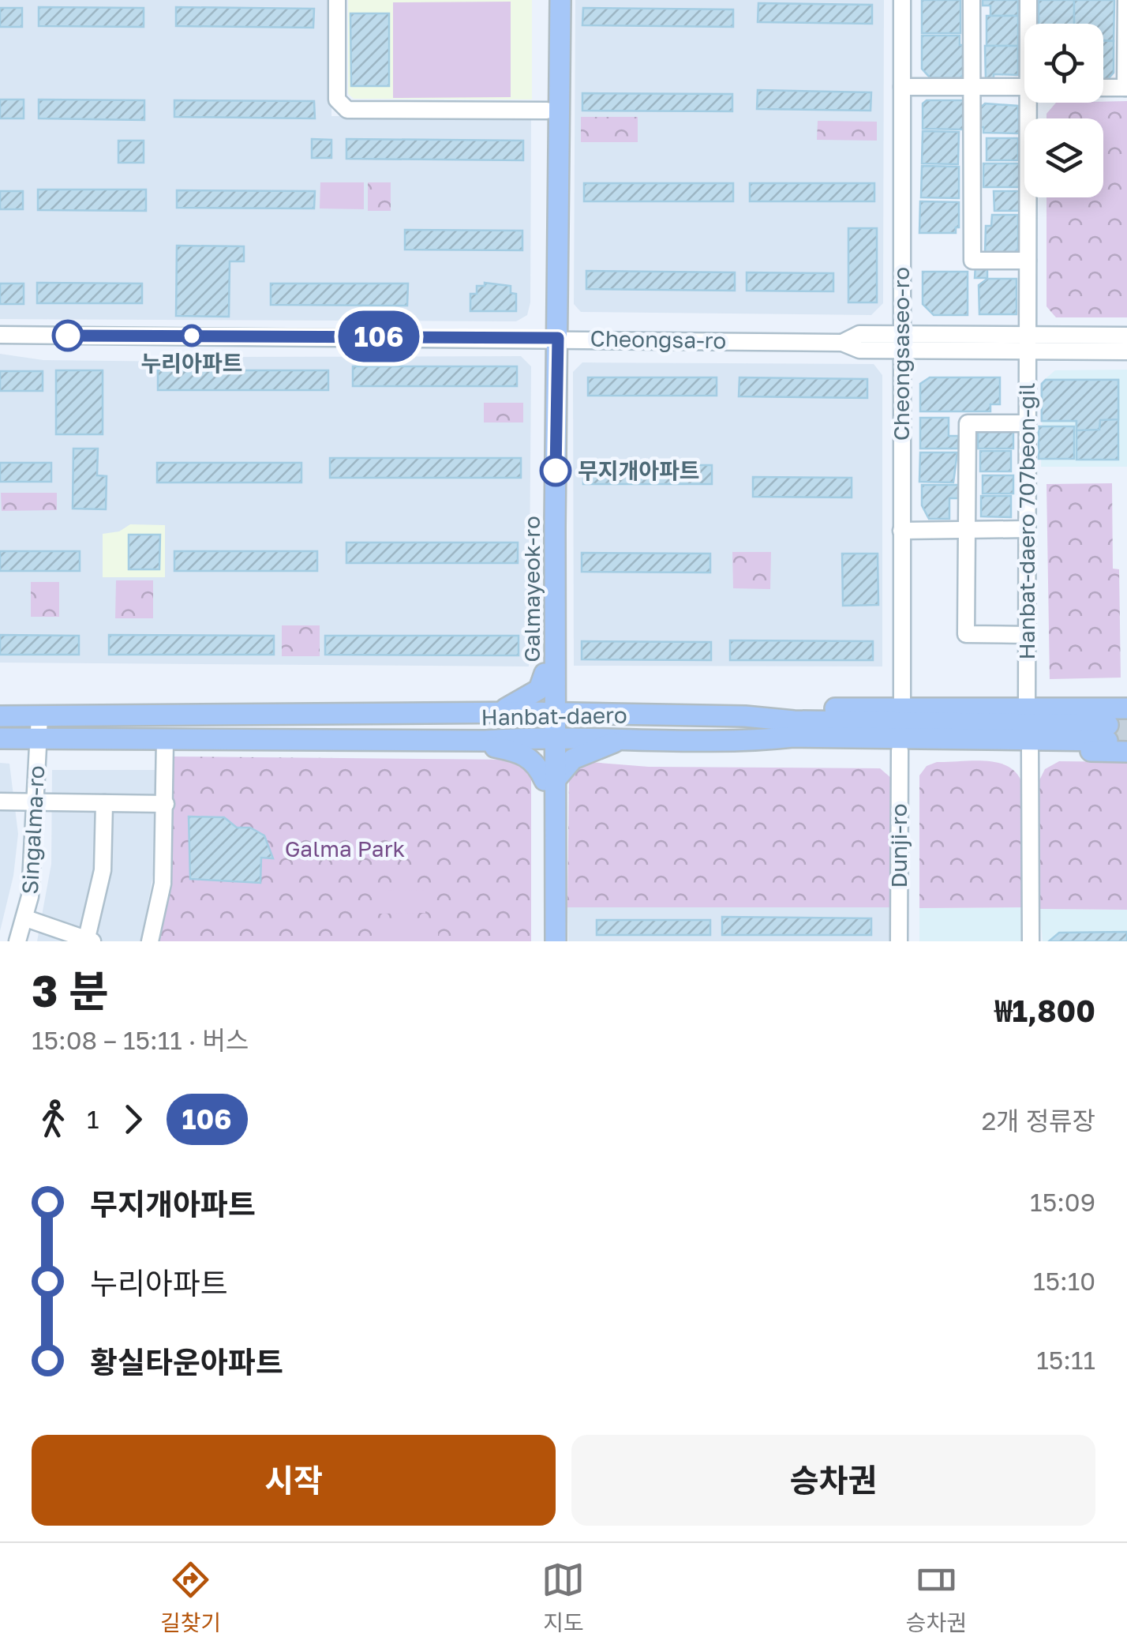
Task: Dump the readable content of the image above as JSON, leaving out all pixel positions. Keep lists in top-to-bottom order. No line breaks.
{"streets":{"main road":["Galmayeok-ro","Hanbat-daero"],"street":["Cheongsa-ro","Cheongsaseo-ro","Hanbat-daero 707beon-gil","Singalma-ro","Dunji-ro"]},"crossings":[["Cheongsa-ro","Cheongsaseo-ro"],["Cheongsa-ro","Hanbat-daero 707beon-gil"],["Cheongsa-ro","Galmayeok-ro"],["Galmayeok-ro","Hanbat-daero"],["Hanbat-daero","Singalma-ro"]],"parks":["Galma Park"],"places":["누리아파트","무지개아파트"],"lines":["bus line 106"],"page":{"on_map":"106","heading":["3 분","15:08 – 15:11 · 버스","₩1,800"],"legs":["1","106","2개 정류장"],"list":[{"name":"무지개아파트","value":"15:09"},{"name":"누리아파트","value":"15:10"},{"name":"황실타운아파트","value":"15:11"}],"buttons":["시작","승차권"],"tabs":["길찾기","지도","승차권"]}}
